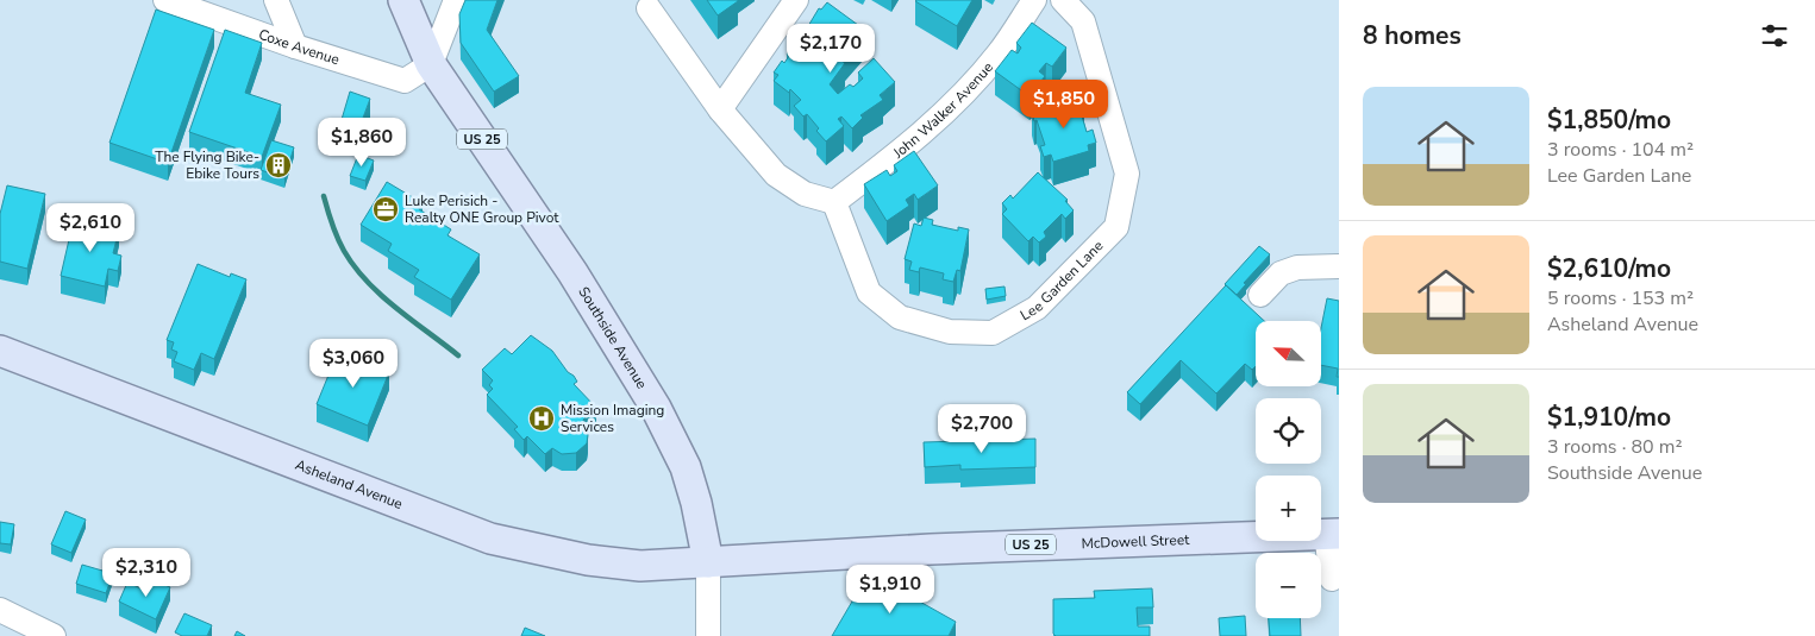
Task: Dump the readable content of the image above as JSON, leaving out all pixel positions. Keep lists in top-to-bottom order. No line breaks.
{"streets":{"main road":["US 25","Southside Avenue","Asheland Avenue","McDowell Street"],"street":["Coxe Avenue","John Walker Avenue","Lee Garden Lane"]},"crossings":[["Coxe Avenue","Southside Avenue"],["John Walker Avenue","Lee Garden Lane"],["Southside Avenue","Asheland Avenue"],["Southside Avenue","McDowell Street"],["Asheland Avenue","McDowell Street"]],"places":{"building":["The Flying Bike- Ebike Tours"],"office":["Luke Perisich - Realty ONE Group Pivot"],"hospital":["Mission Imaging Services"]},"north":"top left","page":{"heading":"8 homes","price":["$2,170","$1,850","$1,860","$2,610","$3,060","$2,700","$2,310","$1,910"],"list":[{"name":"$1,850/mo","note":"3 rooms · 104 m² · Lee Garden Lane"},{"name":"$2,610/mo","note":"5 rooms · 153 m² · Asheland Avenue"},{"name":"$1,910/mo","note":"3 rooms · 80 m² · Southside Avenue"}],"map_buttons":["+","−"]}}
